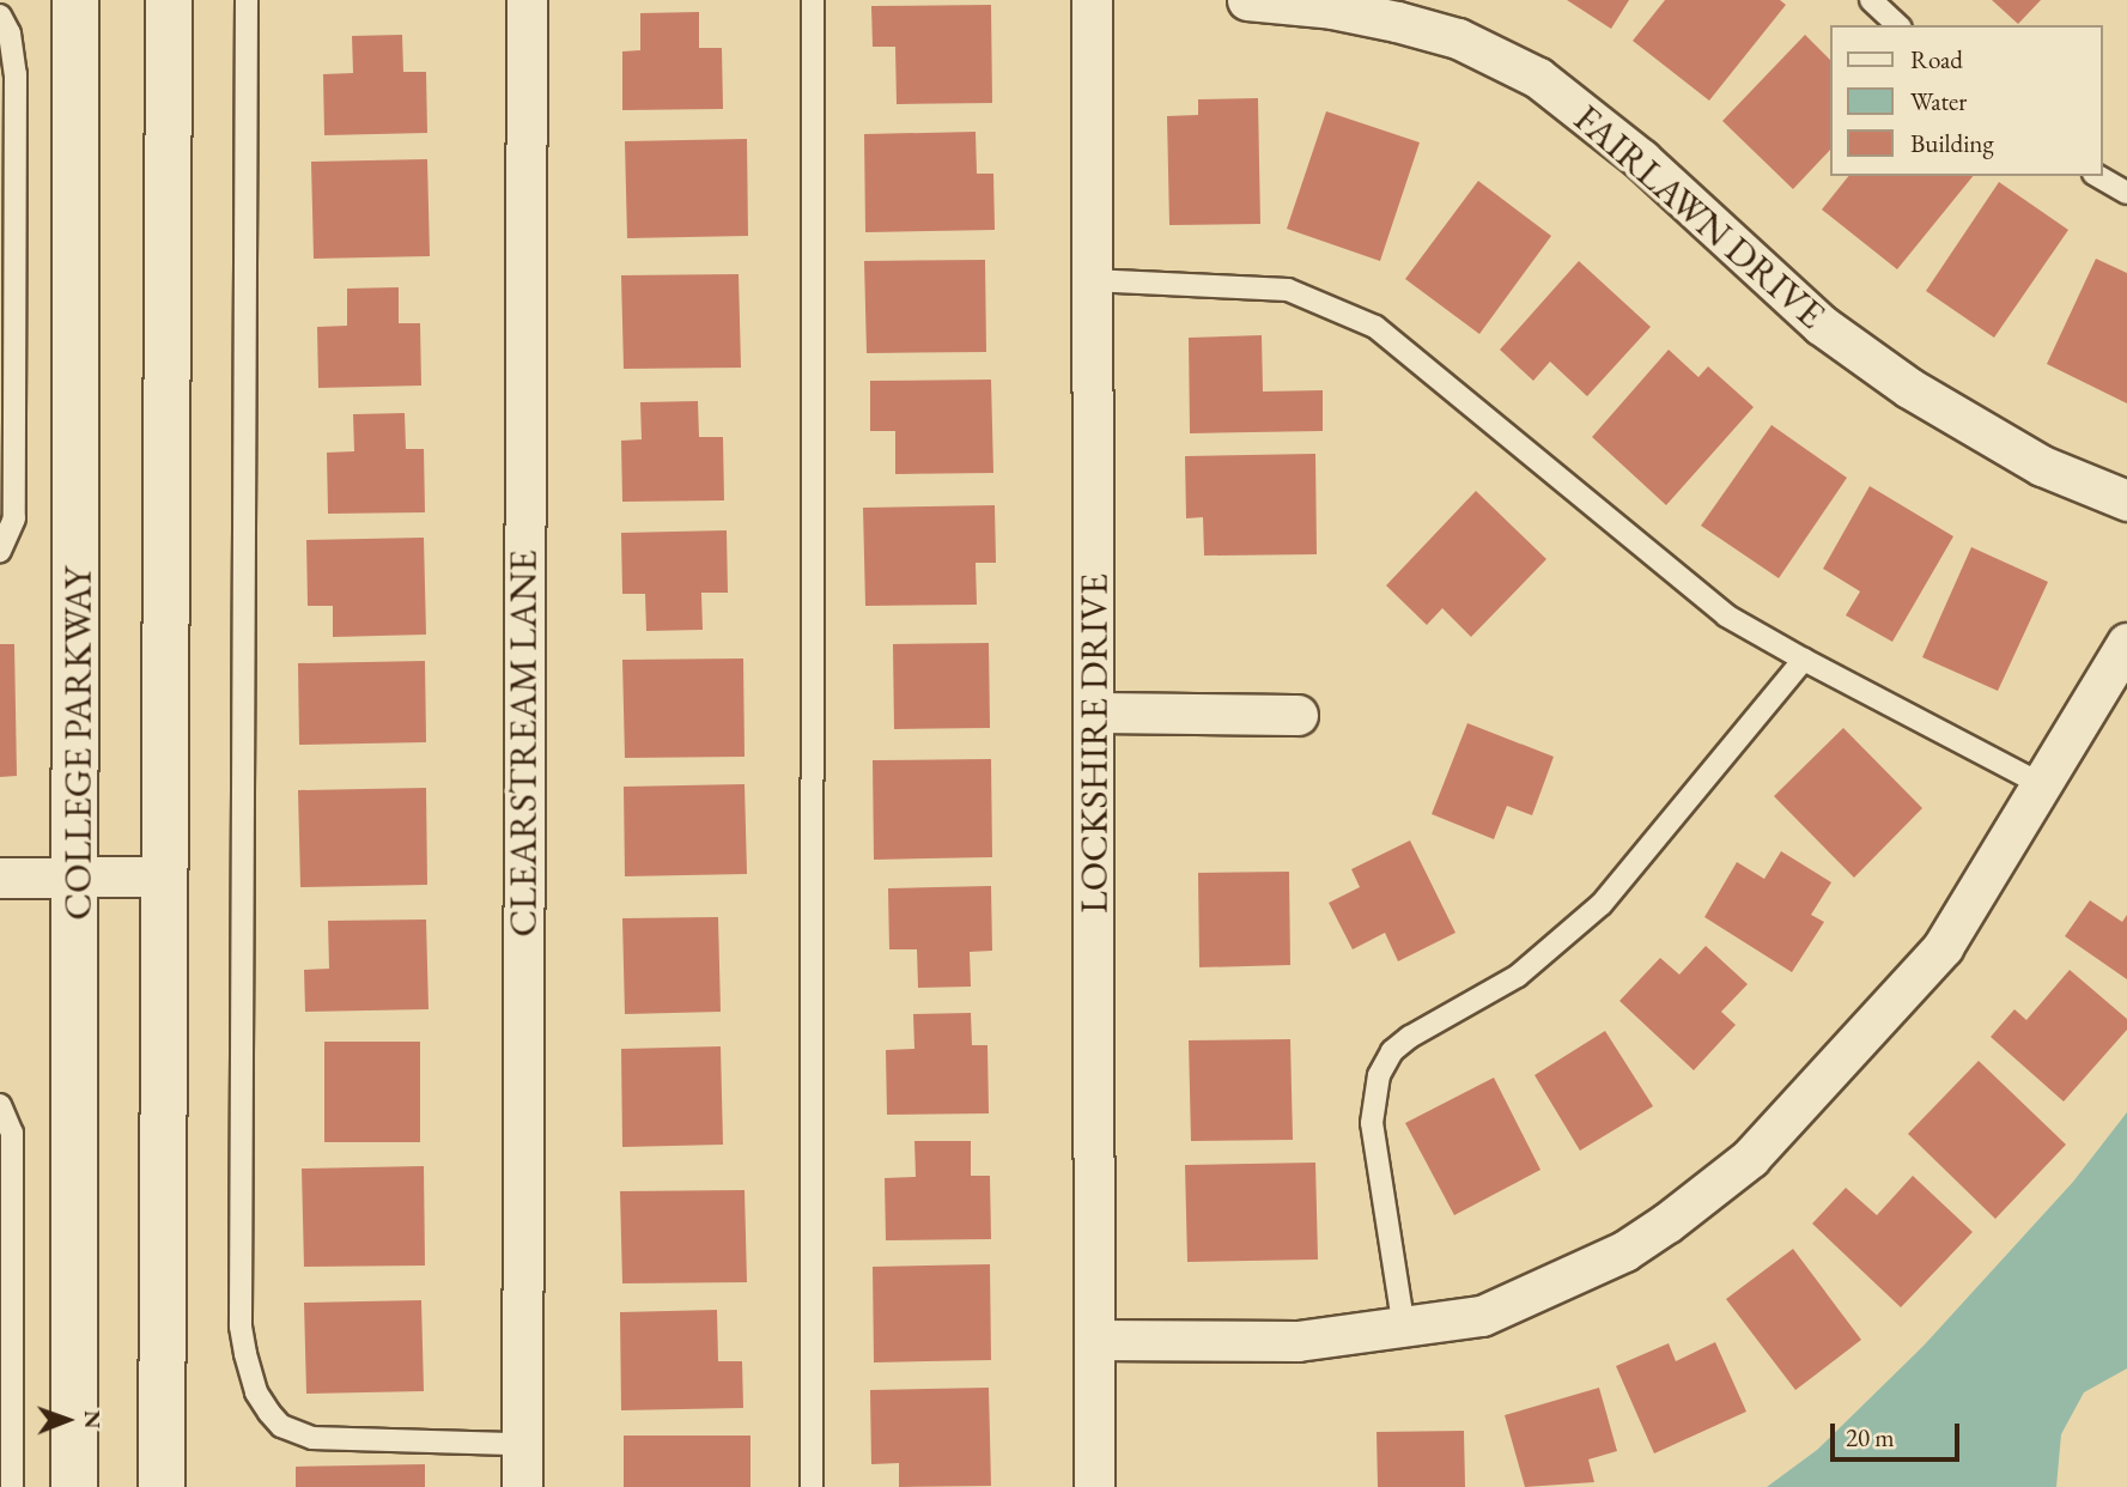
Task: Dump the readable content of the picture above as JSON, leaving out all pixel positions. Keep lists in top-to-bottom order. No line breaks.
{"streets":{"main road":["COLLEGE PARKWAY"],"street":["FAIRLAWN DRIVE","CLEARSTREAM LANE","LOCKSHIRE DRIVE"]},"legend":["Road","Water","Building"],"scale_bar":"20 m","north":"right"}
